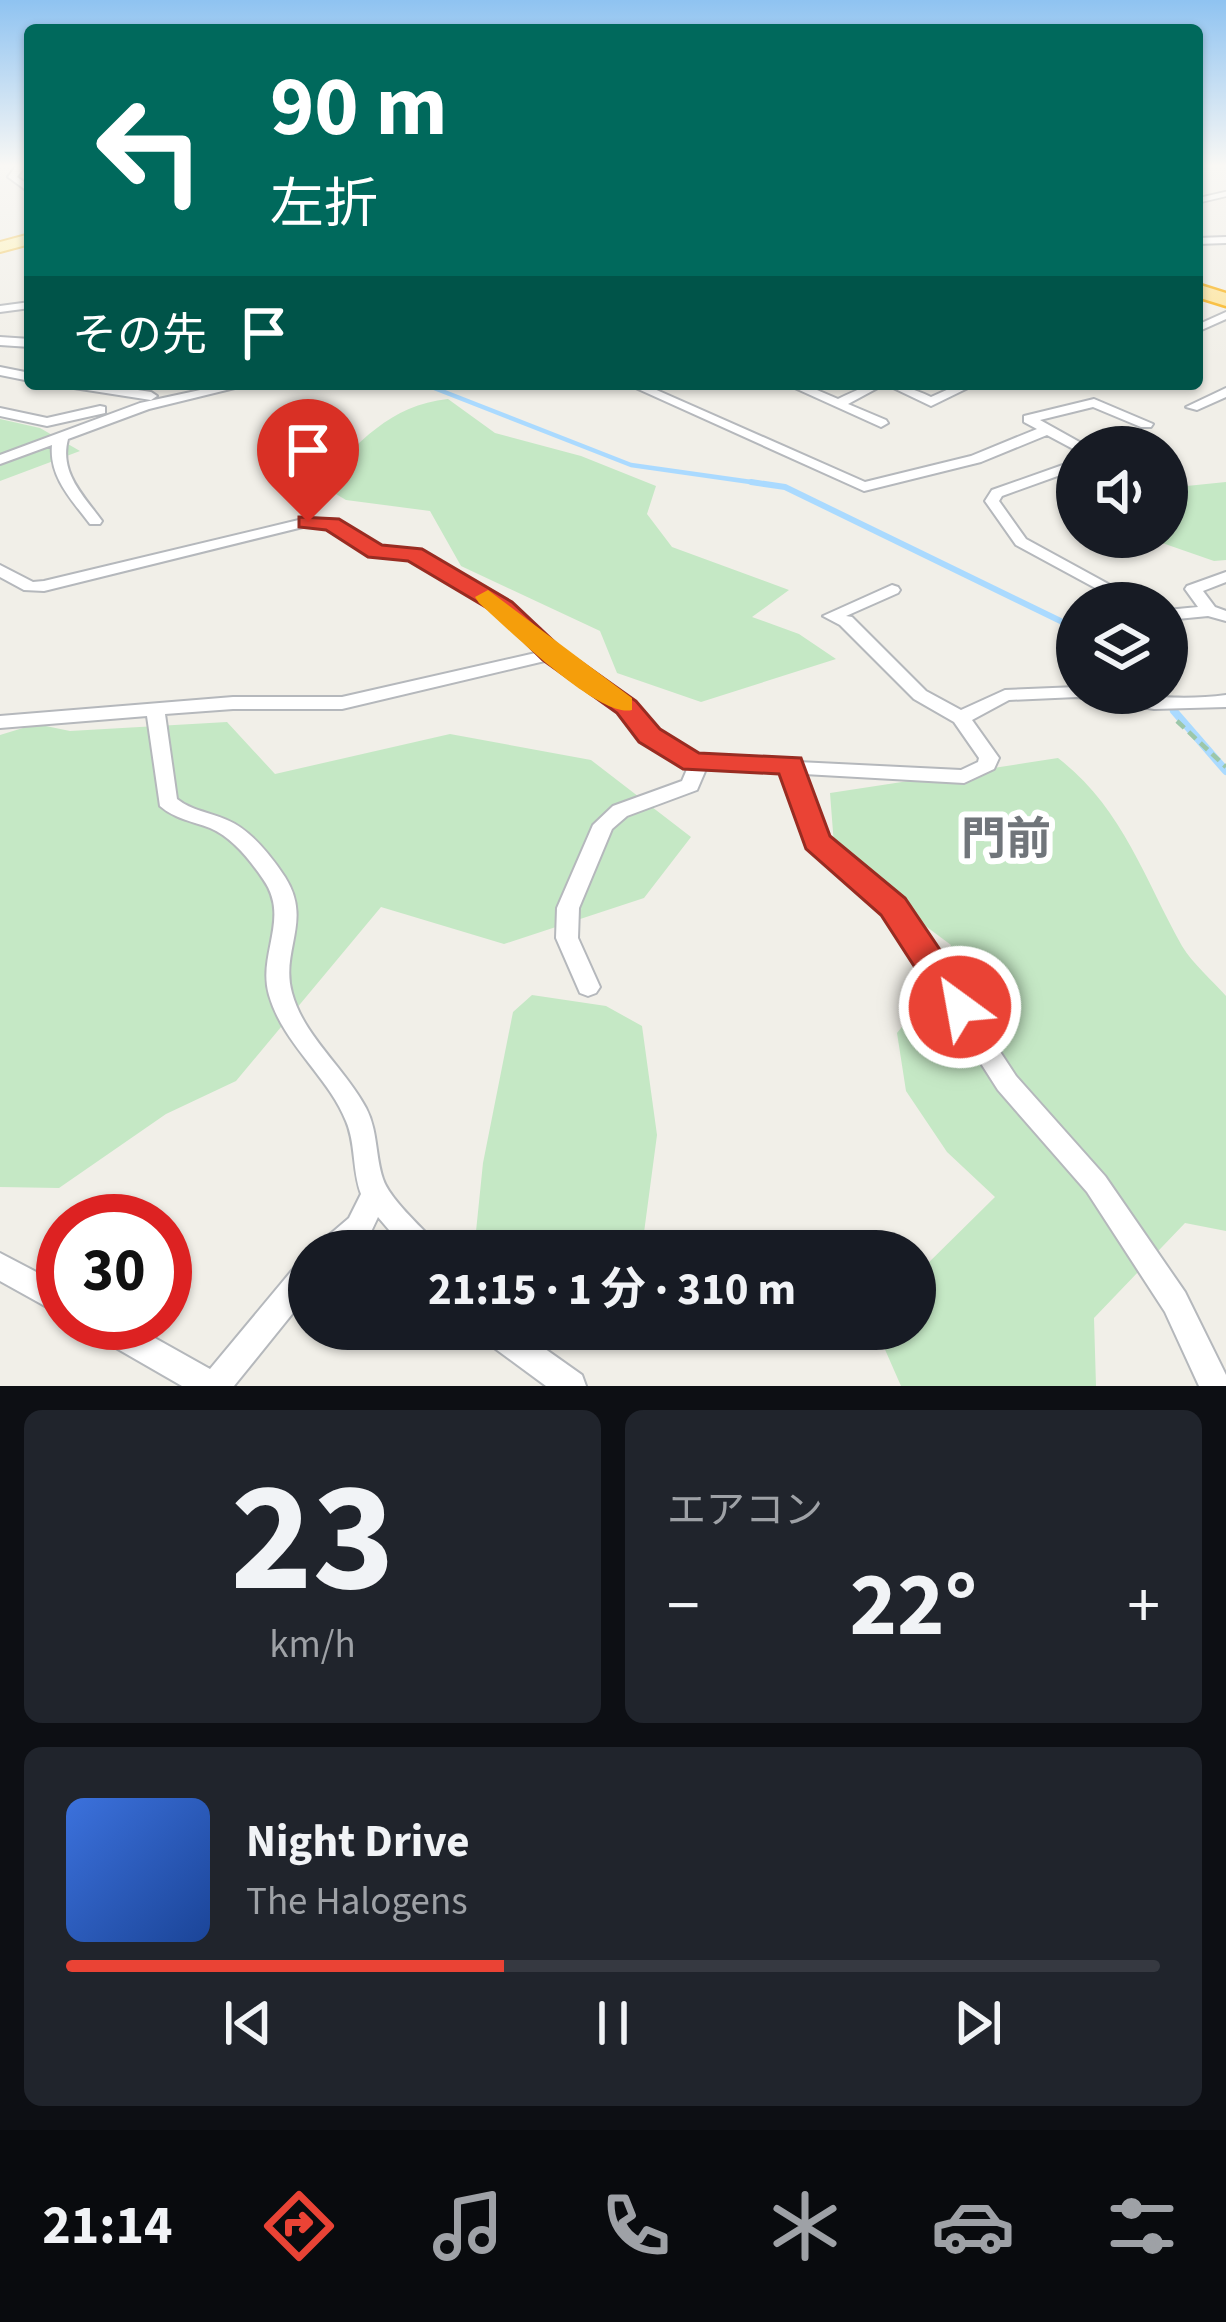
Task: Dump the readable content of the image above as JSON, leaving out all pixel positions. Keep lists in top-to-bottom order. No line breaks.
{"districts":["門前"],"page":{"turn":["90 m","左折"],"then":"その先","limit":"30","trip":"21:15 · 1 分 · 310 m","tile":[["23","km/h"],"エアコン"],"heat":["−","22°","+"],"song":["Night Drive","The Halogens"],"tabs":"21:14"}}
